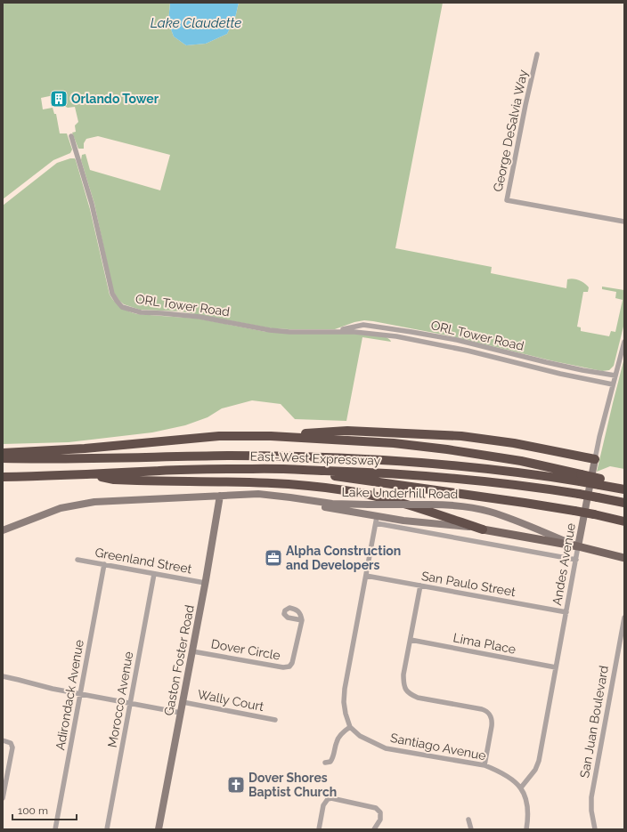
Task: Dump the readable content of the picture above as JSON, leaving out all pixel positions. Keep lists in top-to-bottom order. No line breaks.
{"streets":{"highway":["East-West Expressway"],"main road":["Lake Underhill Road","Andes Avenue","Gaston Foster Road"],"street":["George DeSalvia Way","ORL Tower Road","Greenland Street","San Paulo Street","Lima Place","Dover Circle","Adirondack Avenue","Morocco Avenue","Wally Court","San Juan Boulevard","Santiago Avenue"]},"crossings":[["ORL Tower Road","Andes Avenue"],["Lake Underhill Road","Andes Avenue"],["Lake Underhill Road","Gaston Foster Road"],["Greenland Street","Gaston Foster Road"],["Greenland Street","Adirondack Avenue"],["Greenland Street","Morocco Avenue"],["Andes Avenue","San Paulo Street"],["Andes Avenue","Lima Place"],["Andes Avenue","Santiago Avenue"],["Dover Circle","Gaston Foster Road"],["Gaston Foster Road","Wally Court"]],"water":["Lake Claudette"],"places":{"building":["Orlando Tower"],"office":["Alpha Construction and Developers"],"church":["Dover Shores Baptist Church"]},"scale_bar":"100 m"}
